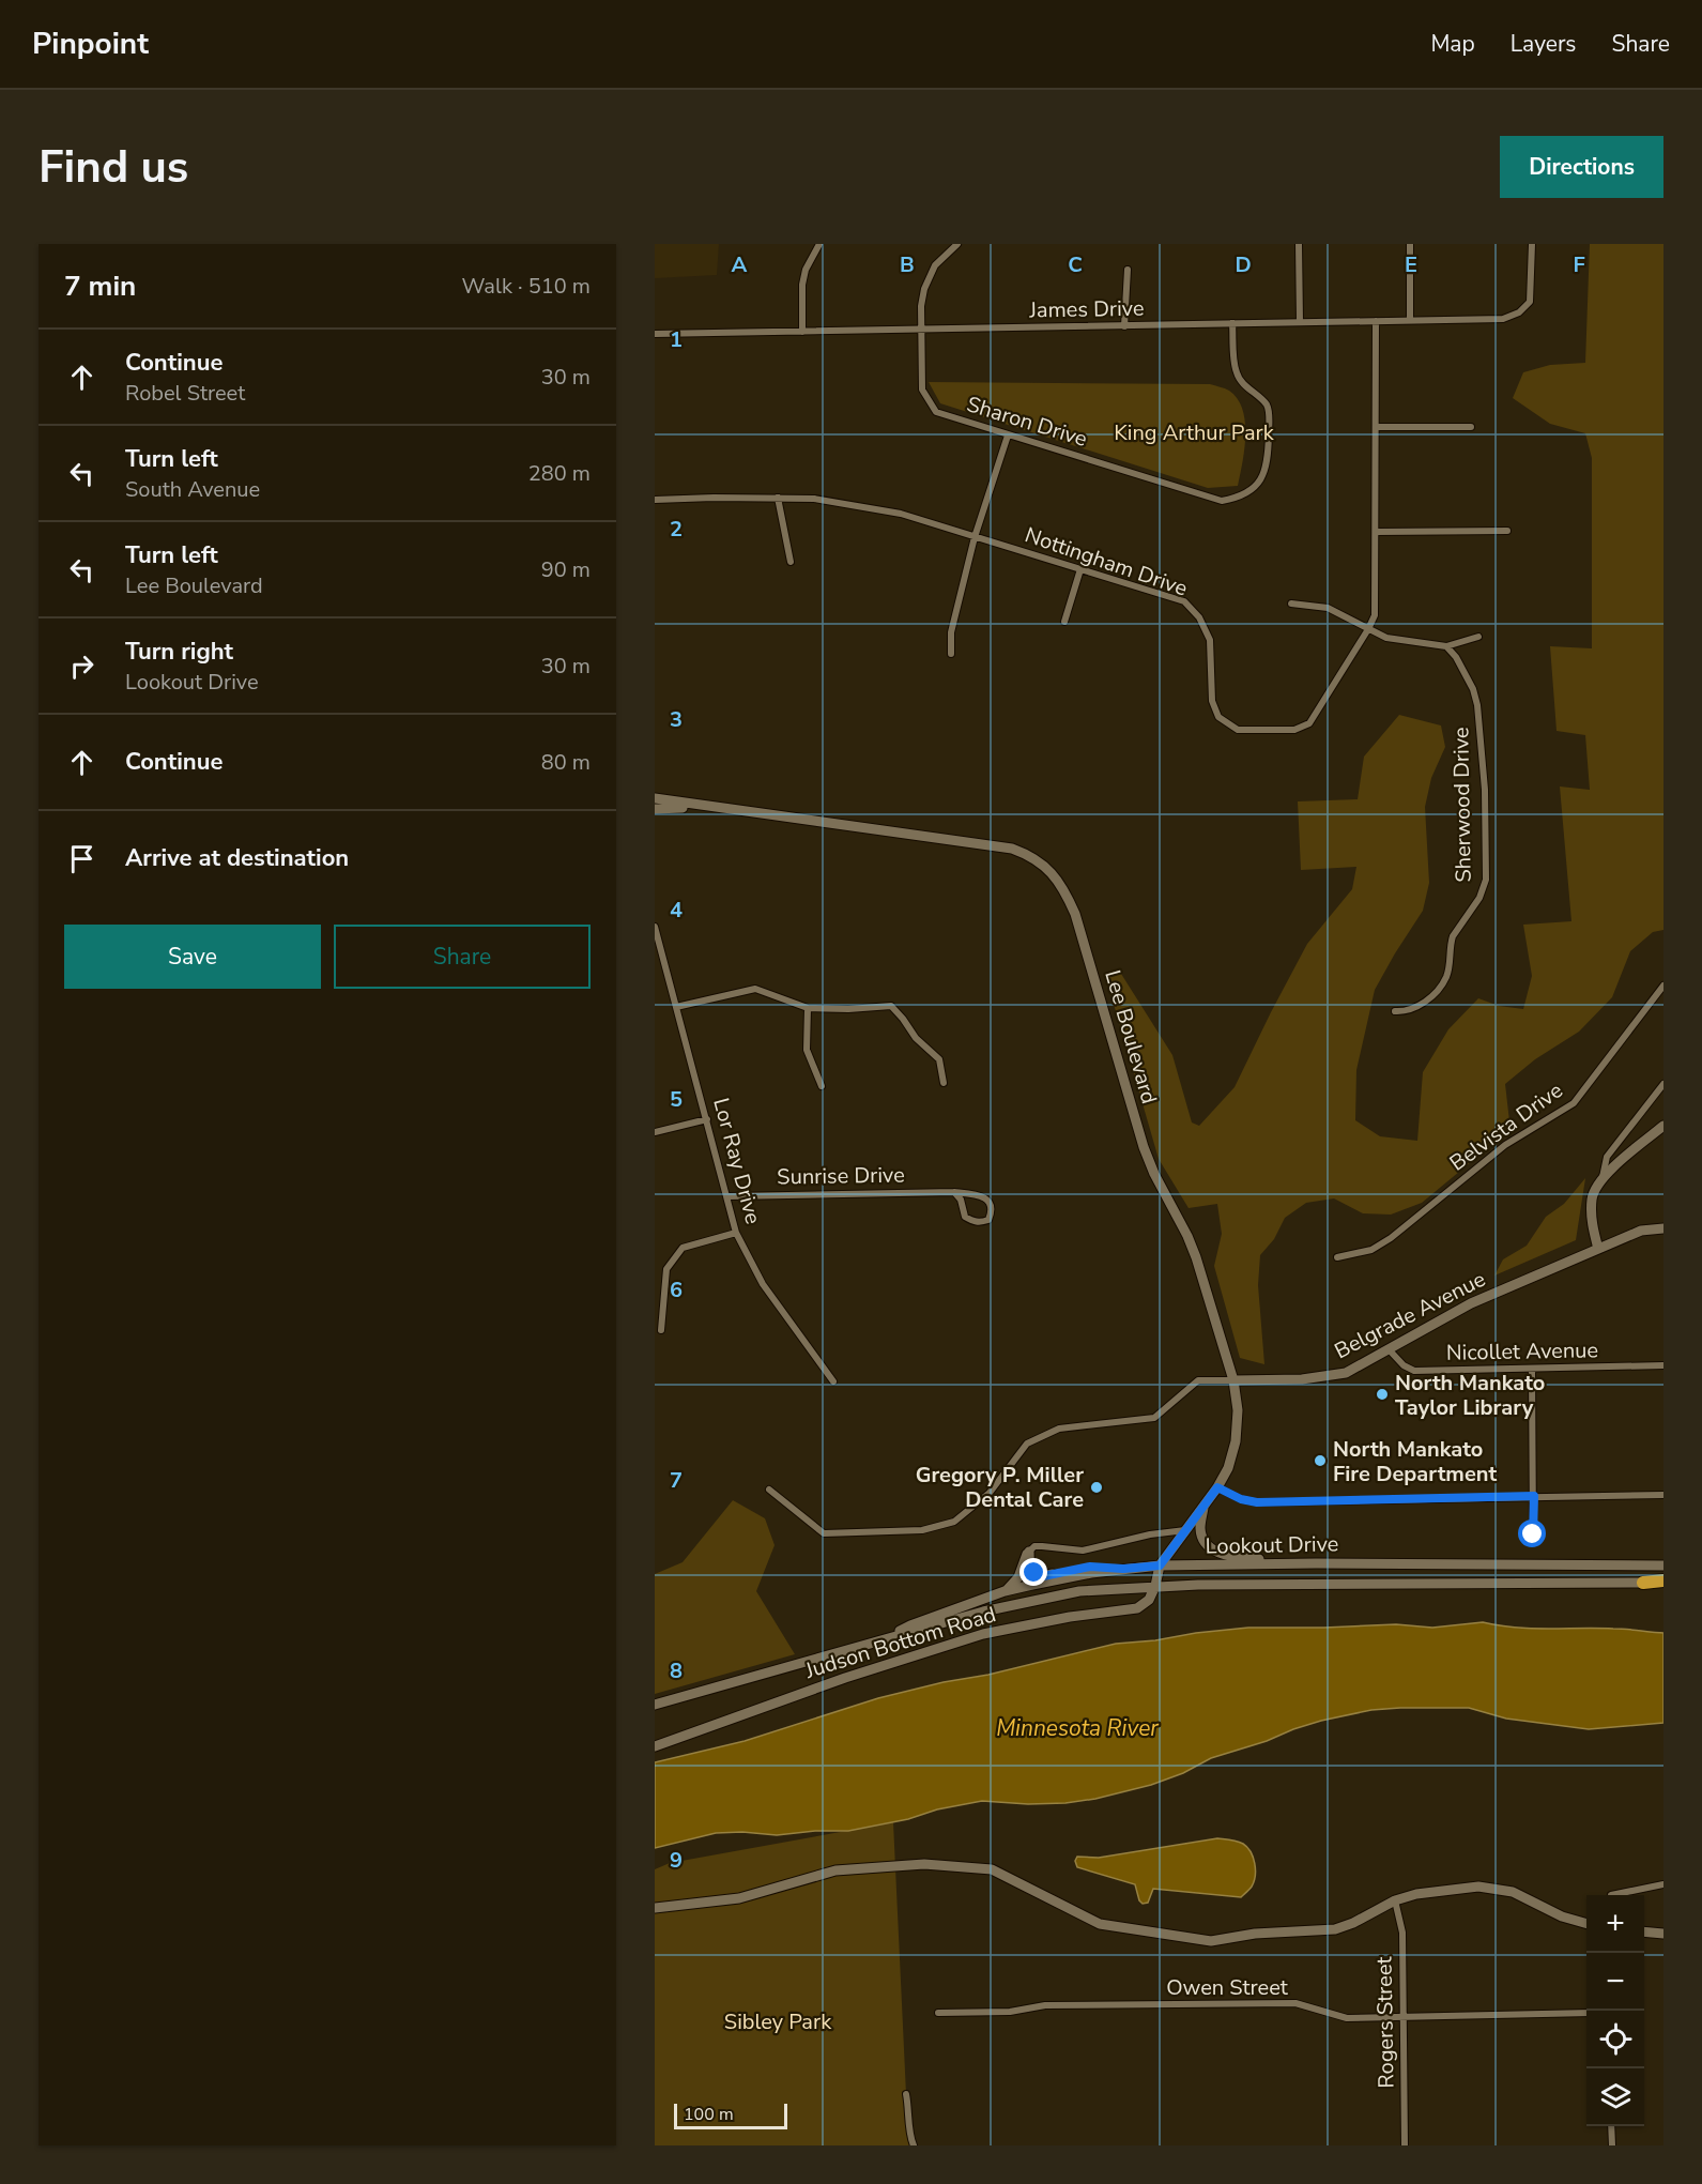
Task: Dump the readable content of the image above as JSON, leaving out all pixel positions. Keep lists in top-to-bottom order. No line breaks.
{"streets":{"main road":["Lee Boulevard","Belgrade Avenue","Lookout Drive","Judson Bottom Road"],"street":["James Drive","Sharon Drive","Nottingham Drive","Sherwood Drive","Belvista Drive","Lor Ray Drive","Sunrise Drive","Nicollet Avenue","Owen Street","Rogers Street"]},"crossings":[["James Drive","Sharon Drive"],["James Drive","Nottingham Drive"],["Lee Boulevard","Belgrade Avenue"],["Lee Boulevard","Lookout Drive"],["Lee Boulevard","Judson Bottom Road"],["Lor Ray Drive","Sunrise Drive"],["Belgrade Avenue","Nicollet Avenue"],["Lookout Drive","Judson Bottom Road"],["Owen Street","Rogers Street"]],"water":["Minnesota River"],"parks":["King Arthur Park","Sibley Park"],"places":["North Mankato Taylor Library","North Mankato Fire Department","Gregory P. Miller Dental Care"],"scale_bar":"100 m","page":{"header":"Pinpoint","nav":["Map","Layers","Share"],"buttons":["Directions",["Save","Share"]],"title":"Find us","heading":["7 min","Walk · 510 m"],"list":[["Continue","Robel Street","30 m"],["Turn left","South Avenue","280 m"],["Turn left","Lee Boulevard","90 m"],["Turn right","Lookout Drive","30 m"],["Continue","80 m"],"Arrive at destination"],"map_buttons":["+","−"],"scale":"100 m"},"grid":{"columns":["A","B","C","D","E","F"],"rows":["1","2","3","4","5","6","7","8","9"]}}
